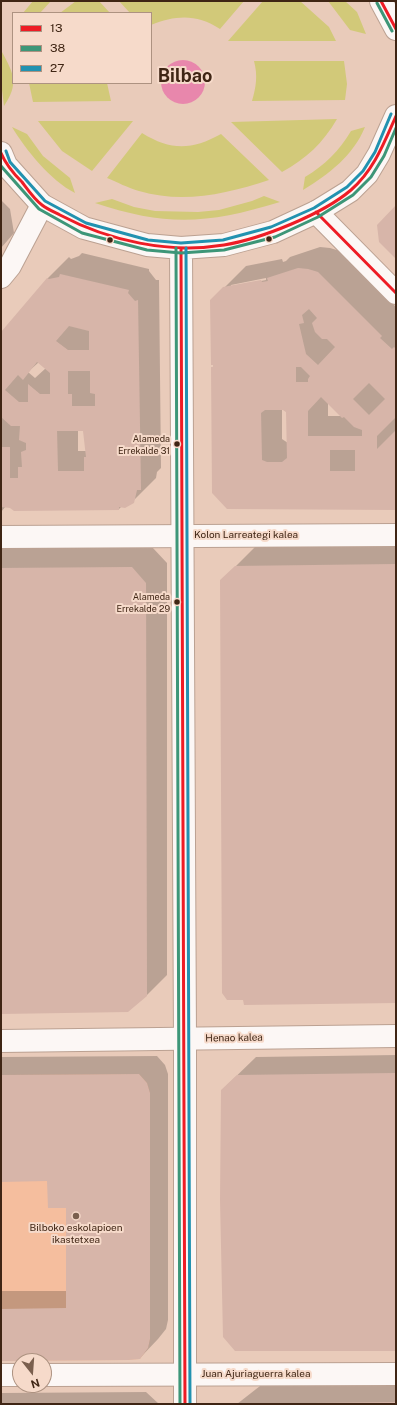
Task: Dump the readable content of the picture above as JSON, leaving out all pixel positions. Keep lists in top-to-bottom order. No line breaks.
{"streets":{"main road":["Kolon Larreategi kalea","Henao kalea","Juan Ajuriaguerra kalea"]},"districts":["Bilbao"],"places":["Alameda Errekalde 31","Alameda Errekalde 29","Bilboko eskolapioen ikastetxea"],"lines":["transit line 13","transit line 38","transit line 27"],"legend":["13","38","27"],"north":"bottom"}
